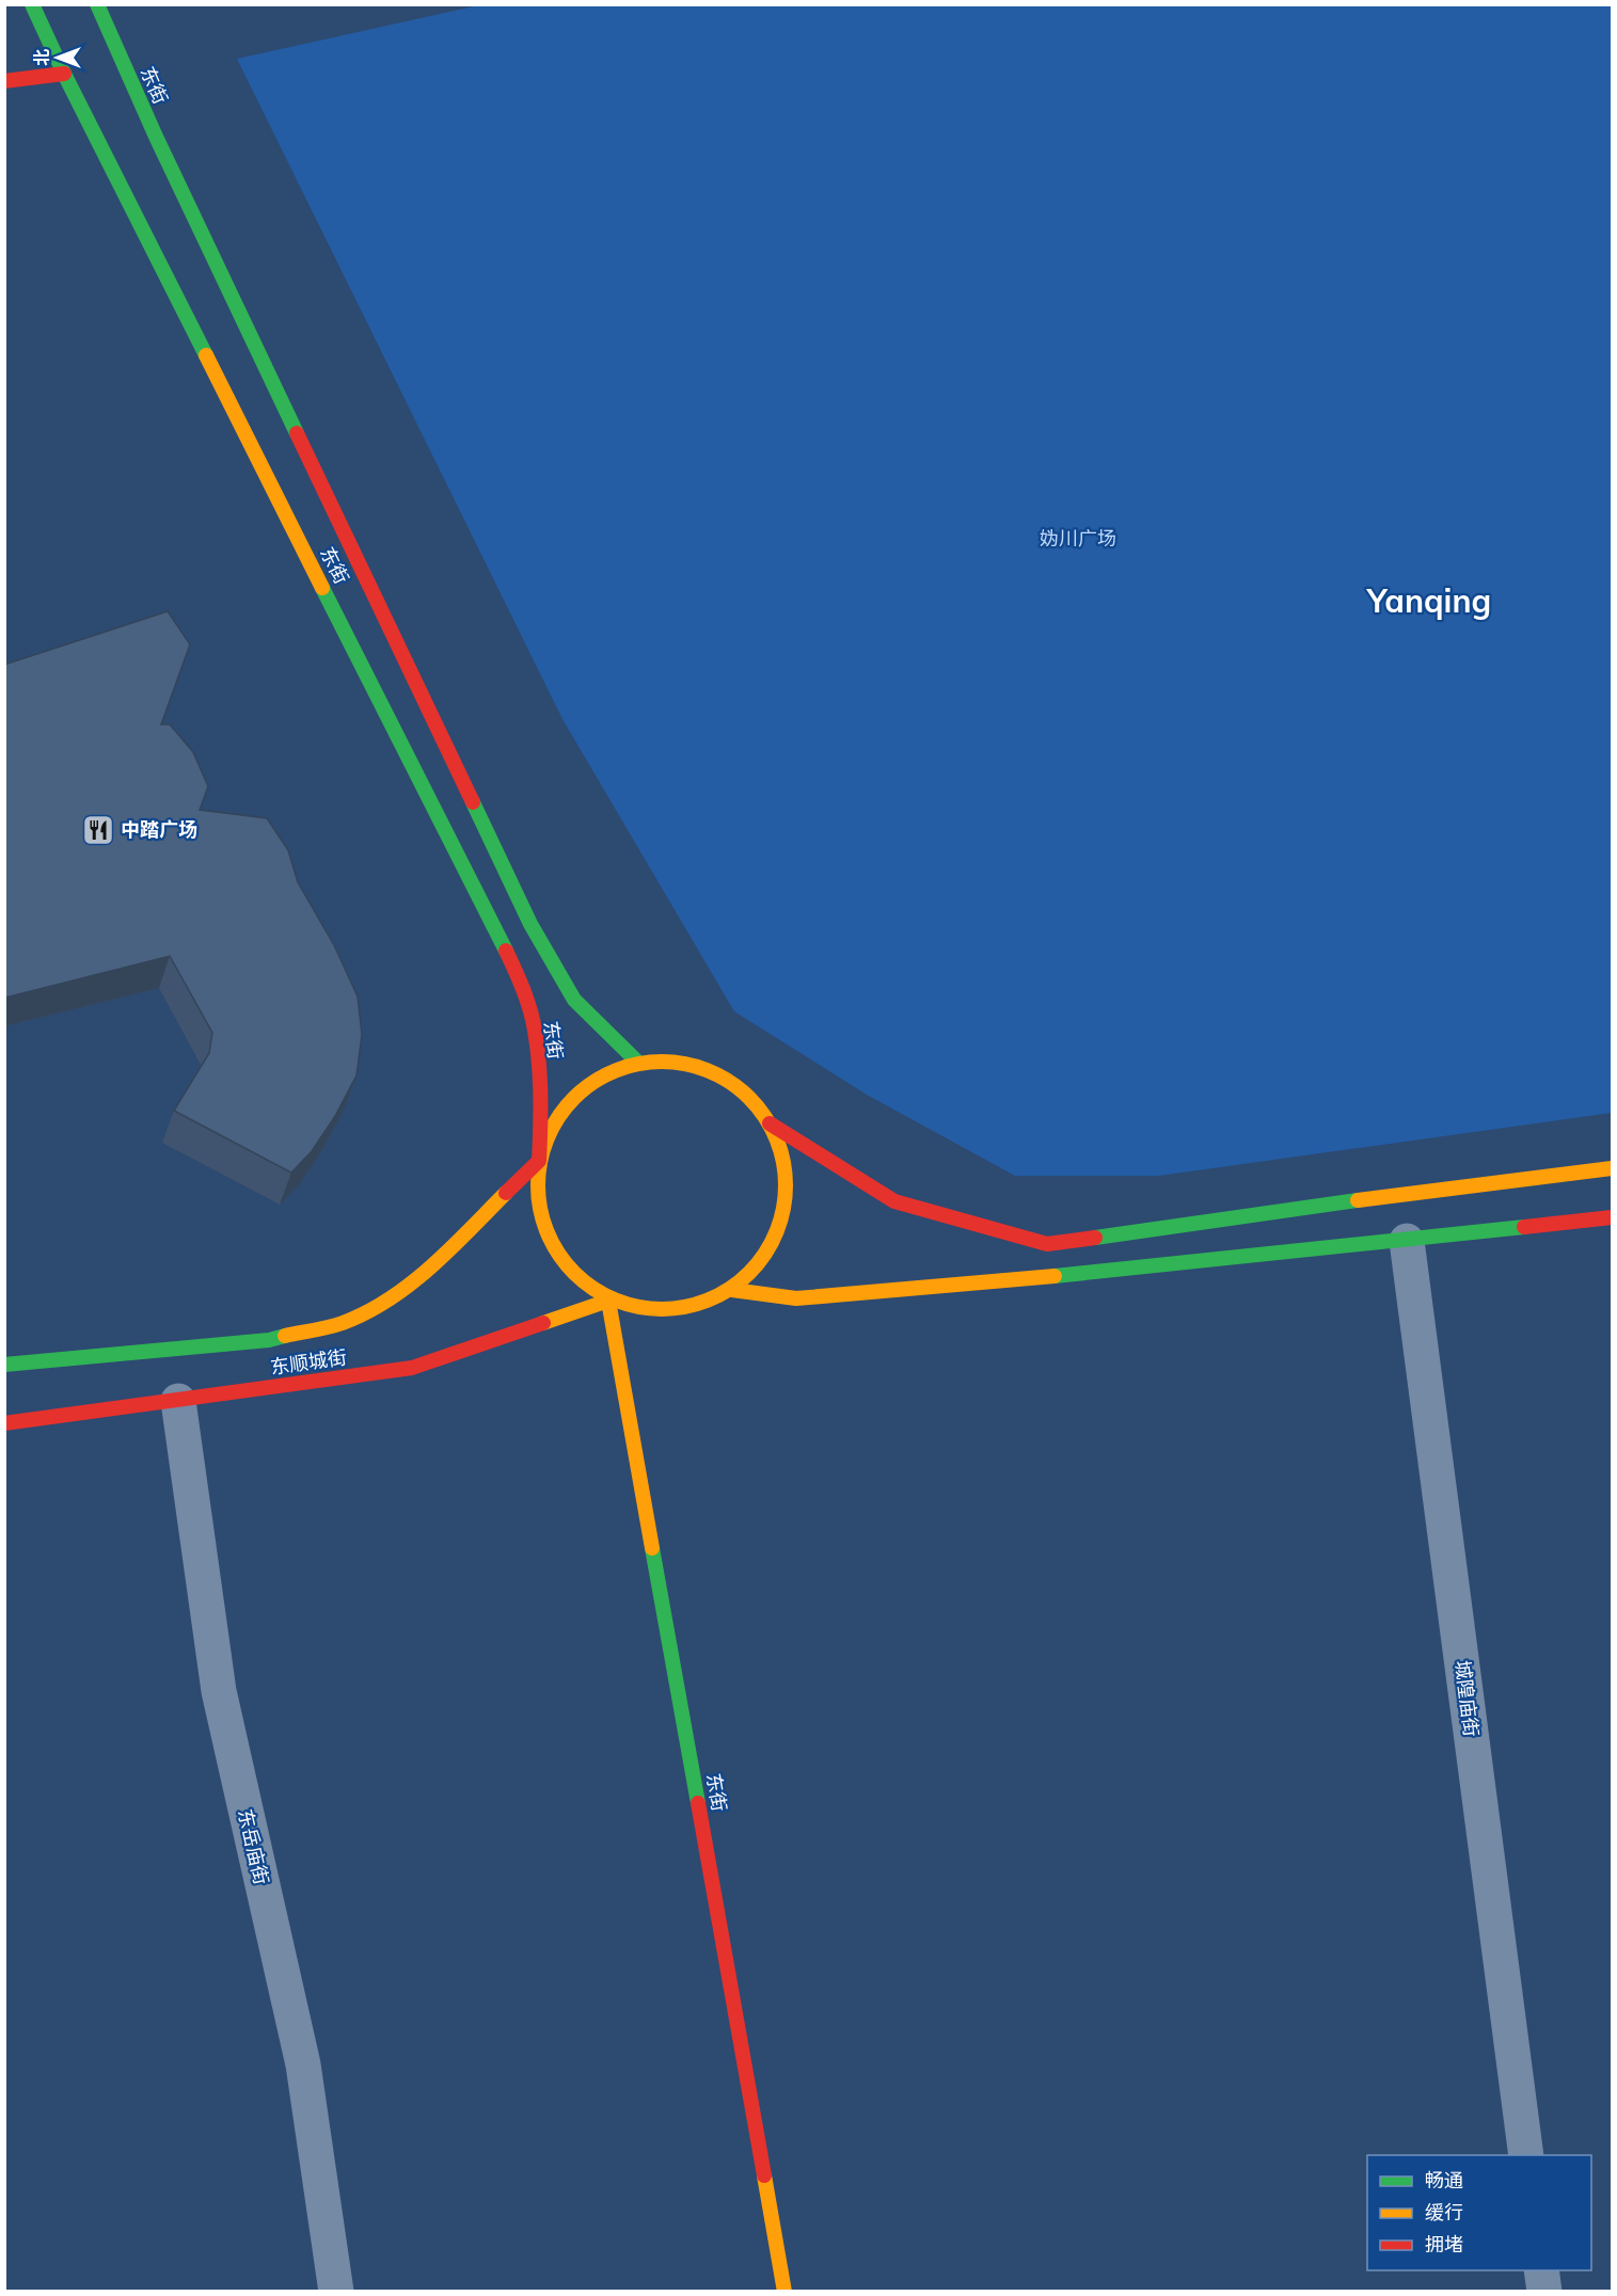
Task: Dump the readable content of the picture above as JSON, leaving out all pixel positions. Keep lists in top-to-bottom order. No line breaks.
{"streets":{"street":["东街","东顺城街","城隍庙街","东岳庙街"]},"crossings":[["东街","东顺城街"],["东顺城街","东岳庙街"]],"districts":["Yanqing"],"parks":["妫川广场"],"places":{"restaurant":["中踏广场"]},"legend":["畅通","缓行","拥堵"],"north":"left"}
